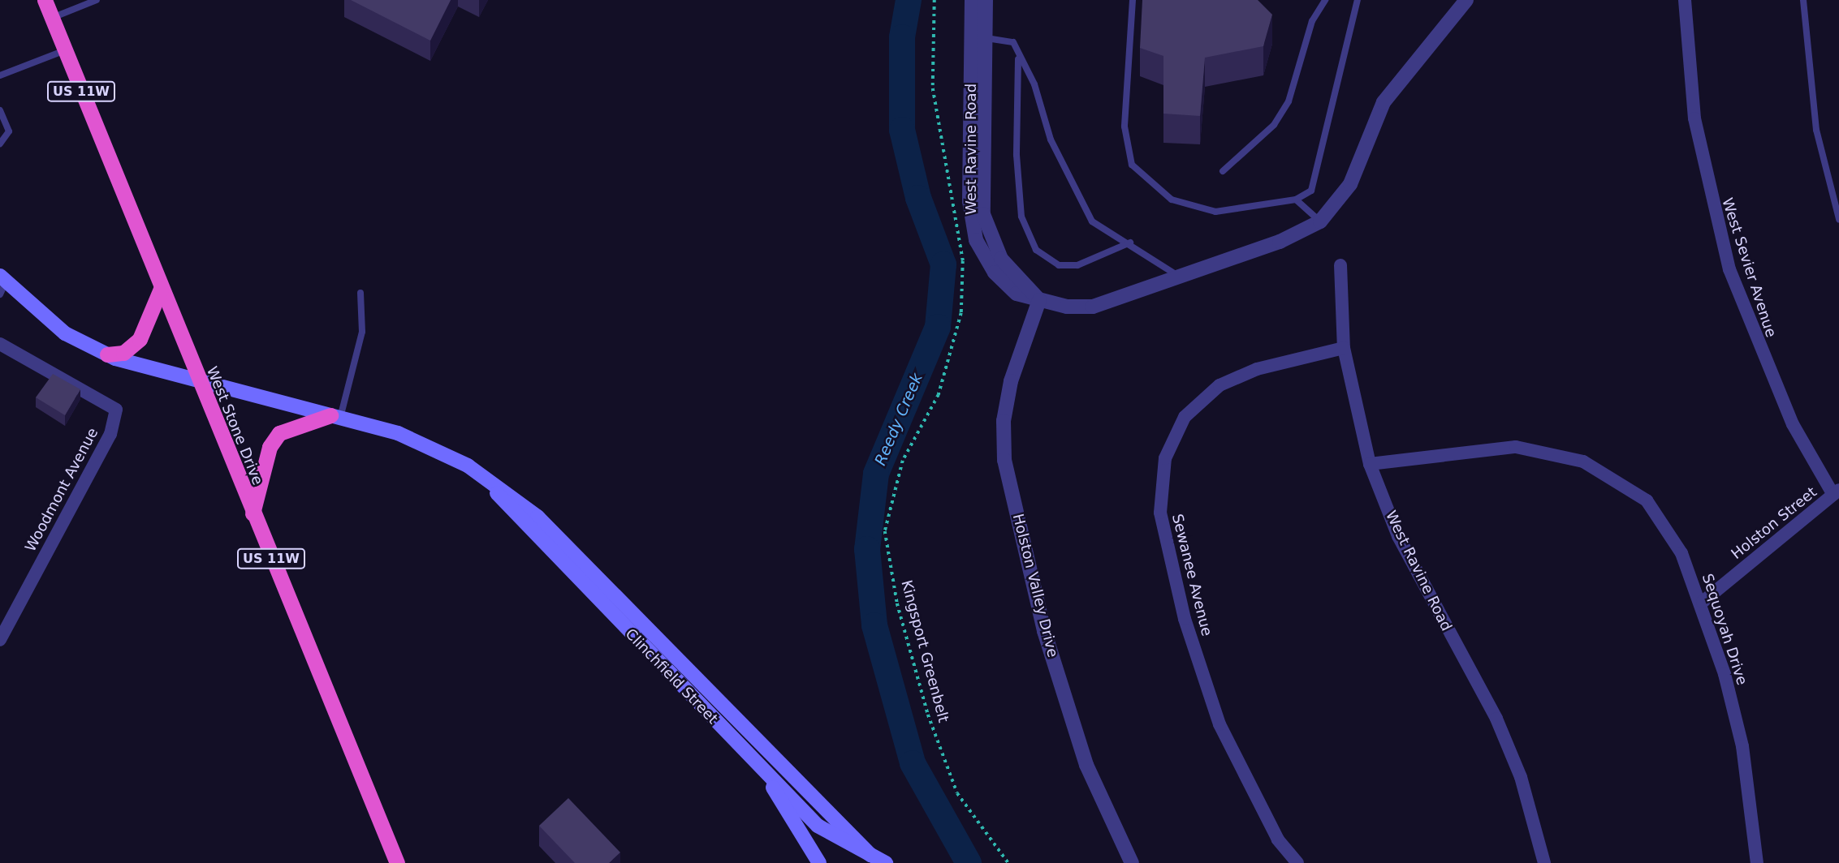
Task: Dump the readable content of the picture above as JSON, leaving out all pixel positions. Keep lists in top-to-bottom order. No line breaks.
{"streets":{"highway":["US 11W","West Stone Drive"],"main road":["Clinchfield Street"],"street":["West Ravine Road","West Sevier Avenue","Woodmont Avenue","Holston Street","Sewanee Avenue","Holston Valley Drive","Sequoyah Drive"],"path":["Kingsport Greenbelt"]},"crossings":[["West Ravine Road","Sewanee Avenue"],["West Ravine Road","Holston Valley Drive"],["West Ravine Road","Sequoyah Drive"],["West Sevier Avenue","Holston Street"],["West Stone Drive","Clinchfield Street"],["Holston Street","Sequoyah Drive"]],"water":["Reedy Creek"]}
